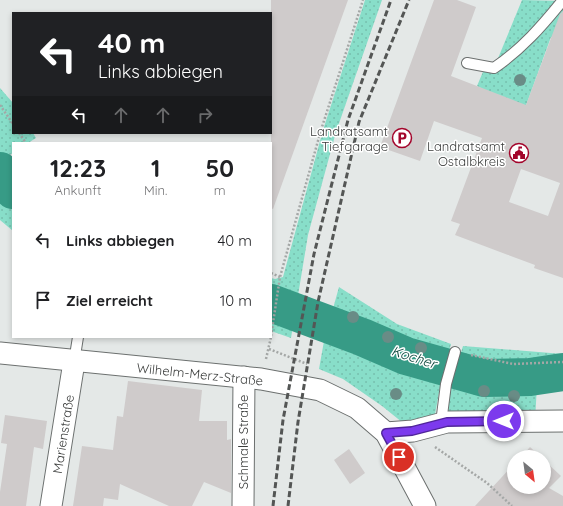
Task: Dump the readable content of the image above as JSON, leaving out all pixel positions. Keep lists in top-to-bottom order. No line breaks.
{"streets":{"street":["Wilhelm-Merz-Straße","Marienstraße","Schmale Straße"]},"crossings":[["Wilhelm-Merz-Straße","Marienstraße"],["Wilhelm-Merz-Straße","Schmale Straße"]],"water":["Kocher"],"places":{"parking":["Landratsamt Tiefgarage"],"public building":["Landratsamt Ostalbkreis"]},"north":"bottom right","page":{"turn":["40 m","Links abbiegen"],"eta":["12:23","Ankunft","1","Min.","50","m"],"list":[{"name":"Links abbiegen","value":"40 m"},{"name":"Ziel erreicht","value":"10 m"}]}}
